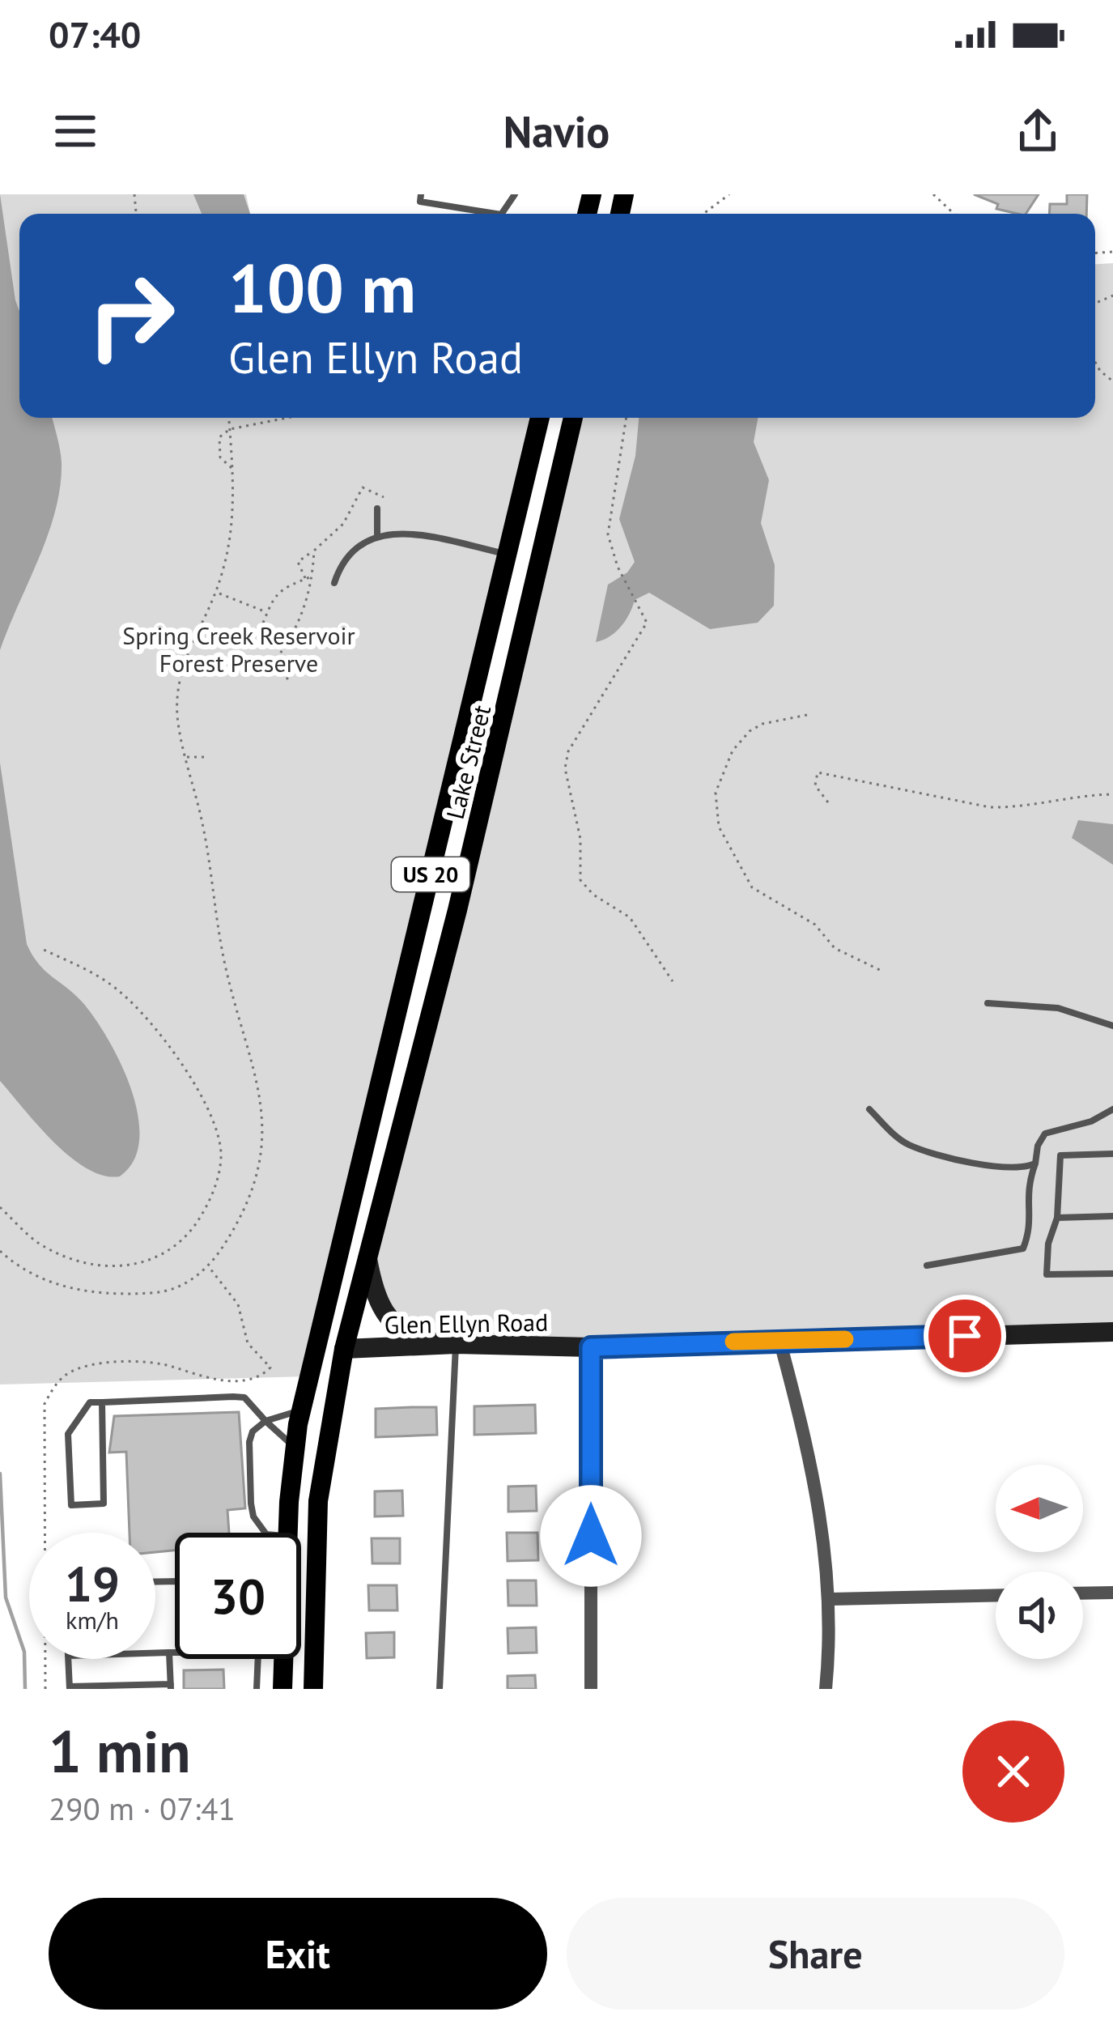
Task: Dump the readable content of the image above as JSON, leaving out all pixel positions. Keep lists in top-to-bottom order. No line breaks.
{"streets":{"main road":["Lake Street","US 20"],"street":["Glen Ellyn Road"]},"crossings":[["Lake Street","US 20"],["Lake Street","Glen Ellyn Road"],["US 20","Glen Ellyn Road"]],"parks":["Spring Creek Reservoir Forest Preserve"],"north":"left","page":{"status":"07:40","header":"Navio","turn":["100 m","Glen Ellyn Road"],"speed":"19 km/h","limit":"30","heading":["1 min","290 m · 07:41"],"buttons":["Exit","Share"]}}
